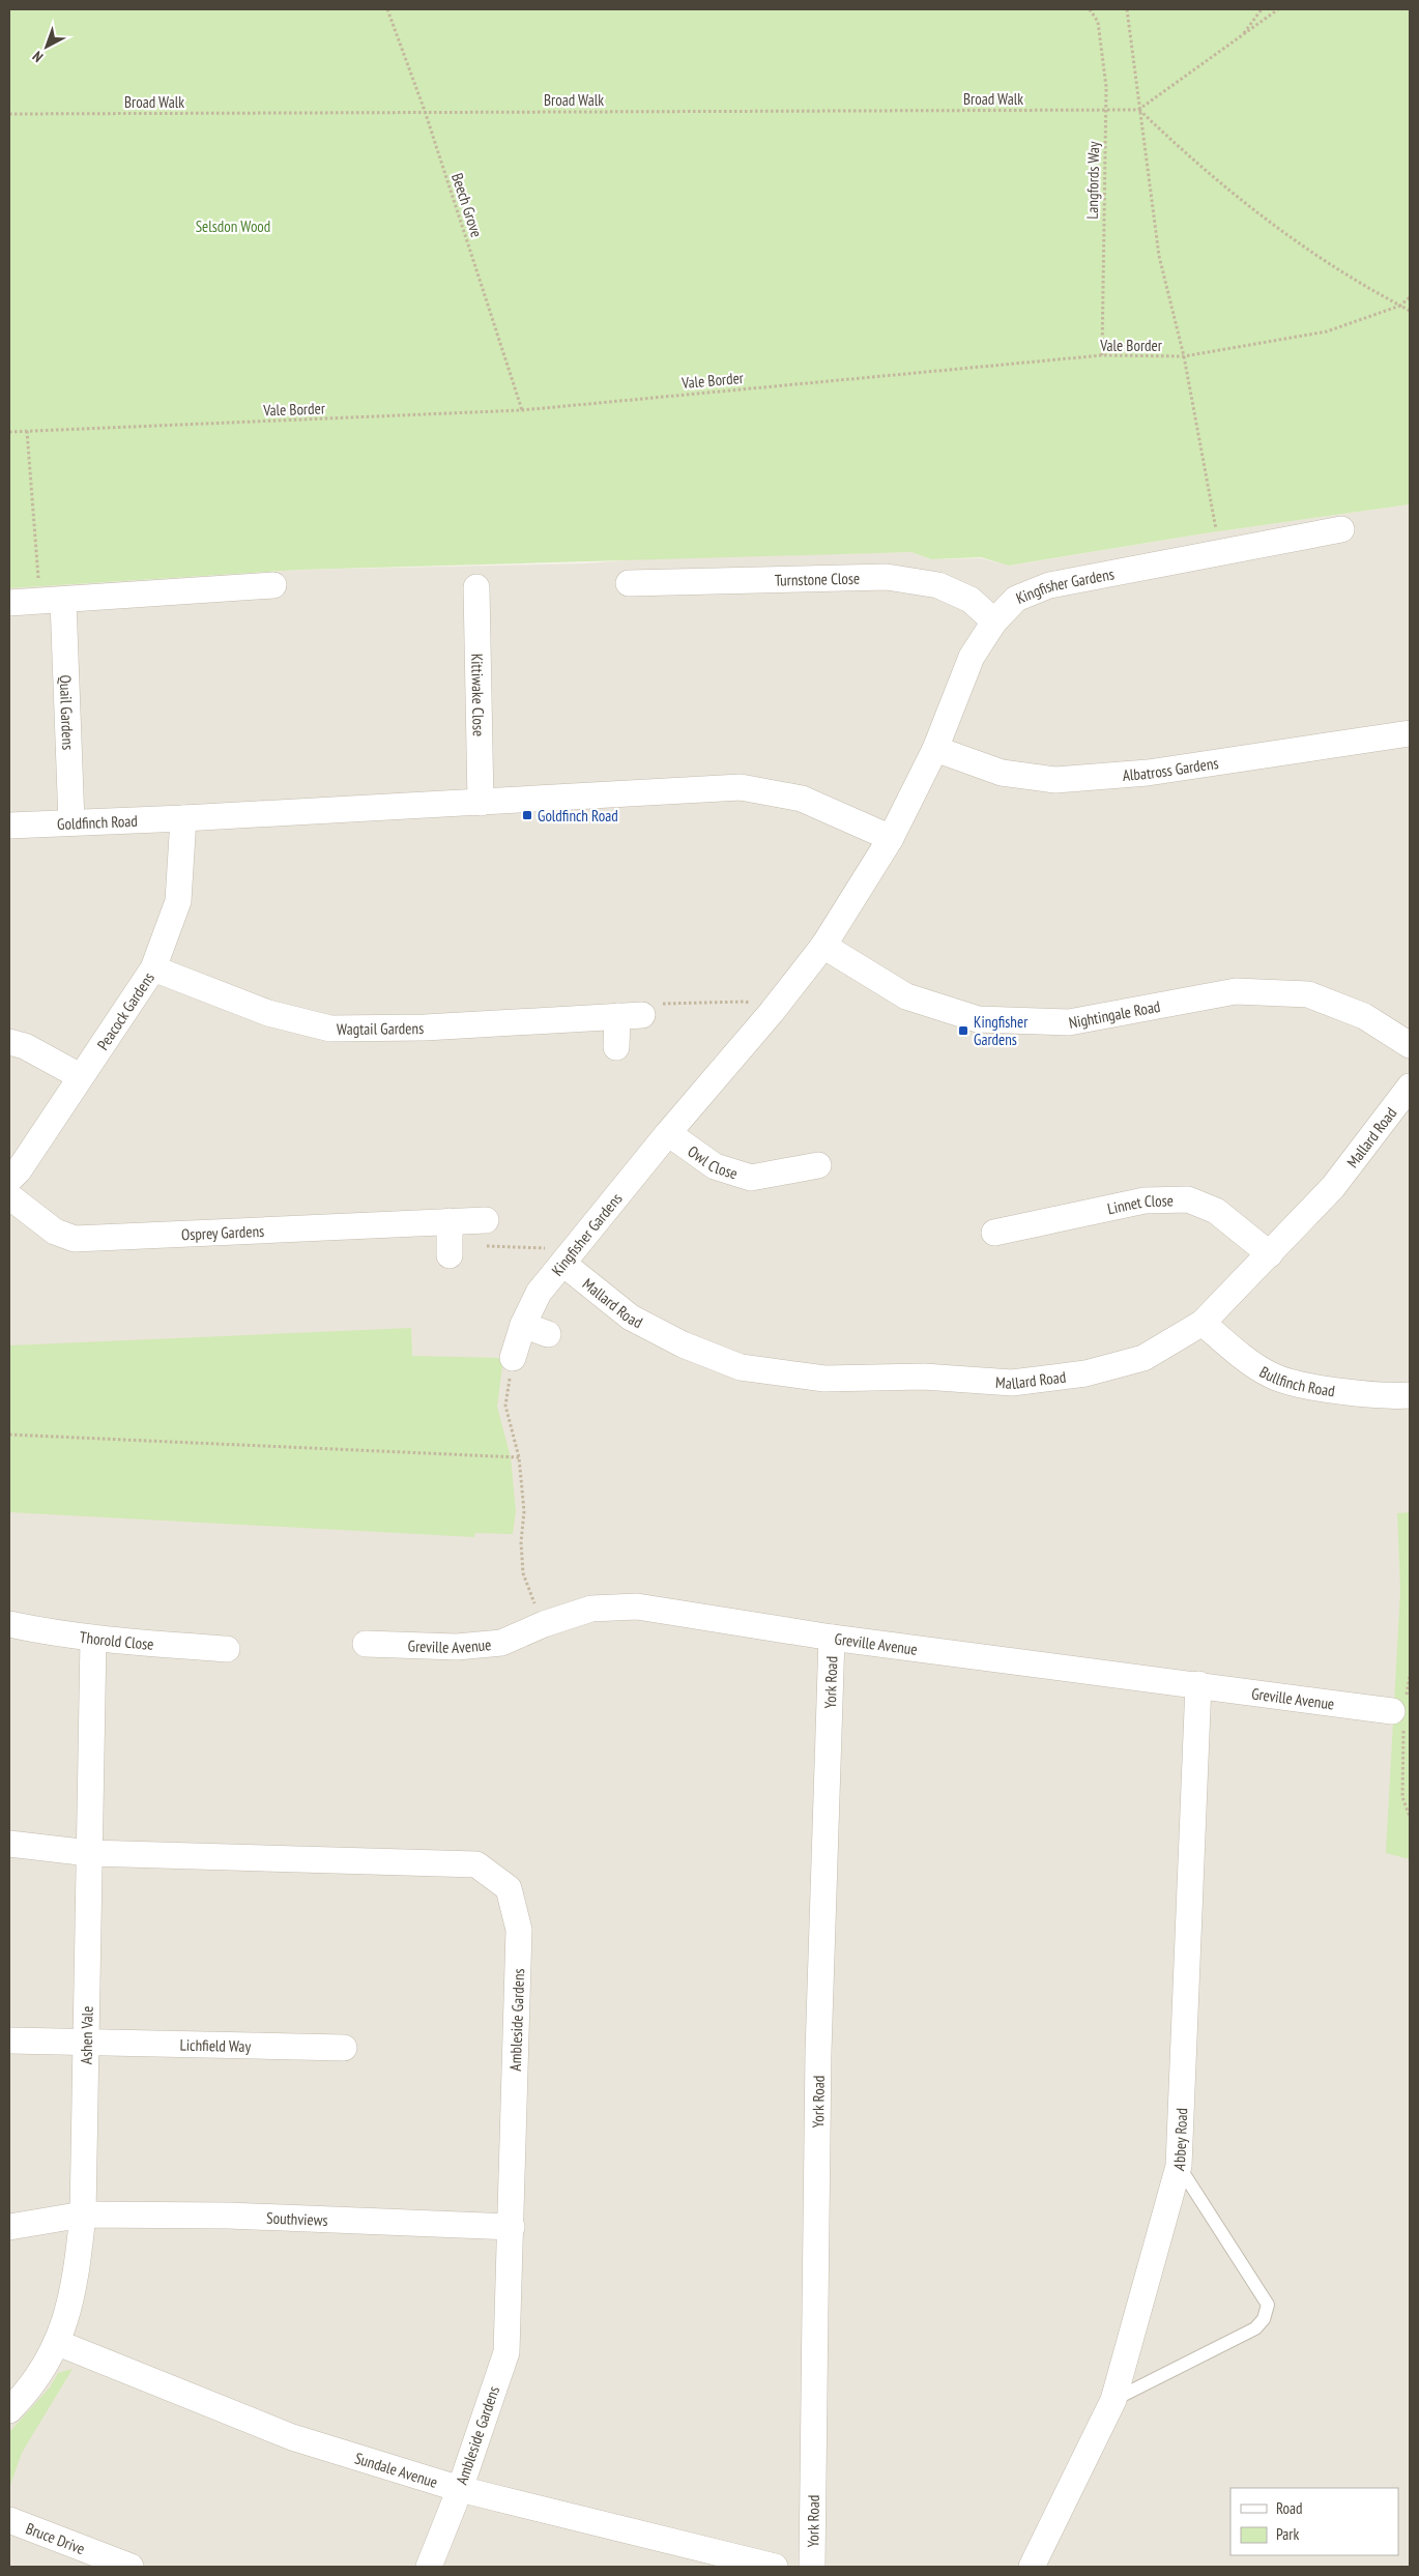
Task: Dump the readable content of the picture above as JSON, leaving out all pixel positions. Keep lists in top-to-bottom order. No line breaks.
{"streets":{"street":["Turnstone Close","Kingfisher Gardens","Kittiwake Close","Quail Gardens","Albatross Gardens","Goldfinch Road","Peacock Gardens","Nightingale Road","Wagtail Gardens","Mallard Road","Owl Close","Linnet Close","Osprey Gardens","Bullfinch Road","Thorold Close","Greville Avenue","York Road","Ambleside Gardens","Ashen Vale","Lichfield Way","Abbey Road","Southviews","Sundale Avenue","Bruce Drive"],"path":["Broad Walk","Langfords Way","Beech Grove","Vale Border"]},"crossings":[["Broad Walk","Langfords Way"],["Broad Walk","Beech Grove"],["Langfords Way","Vale Border"],["Beech Grove","Vale Border"],["Turnstone Close","Kingfisher Gardens"],["Kingfisher Gardens","Albatross Gardens"],["Kingfisher Gardens","Goldfinch Road"],["Kingfisher Gardens","Nightingale Road"],["Kingfisher Gardens","Mallard Road"],["Kingfisher Gardens","Owl Close"],["Kittiwake Close","Goldfinch Road"],["Quail Gardens","Goldfinch Road"],["Goldfinch Road","Peacock Gardens"],["Peacock Gardens","Wagtail Gardens"],["Mallard Road","Linnet Close"],["Mallard Road","Bullfinch Road"],["Thorold Close","Ashen Vale"],["Greville Avenue","York Road"],["Greville Avenue","Abbey Road"],["Ambleside Gardens","Ashen Vale"],["Ambleside Gardens","Southviews"],["Ambleside Gardens","Sundale Avenue"],["Ashen Vale","Lichfield Way"],["Ashen Vale","Southviews"],["Ashen Vale","Sundale Avenue"]],"parks":["Selsdon Wood"],"places":{"transit":["Goldfinch Road","Kingfisher Gardens"]},"legend":["Road","Park"],"north":"bottom left"}
